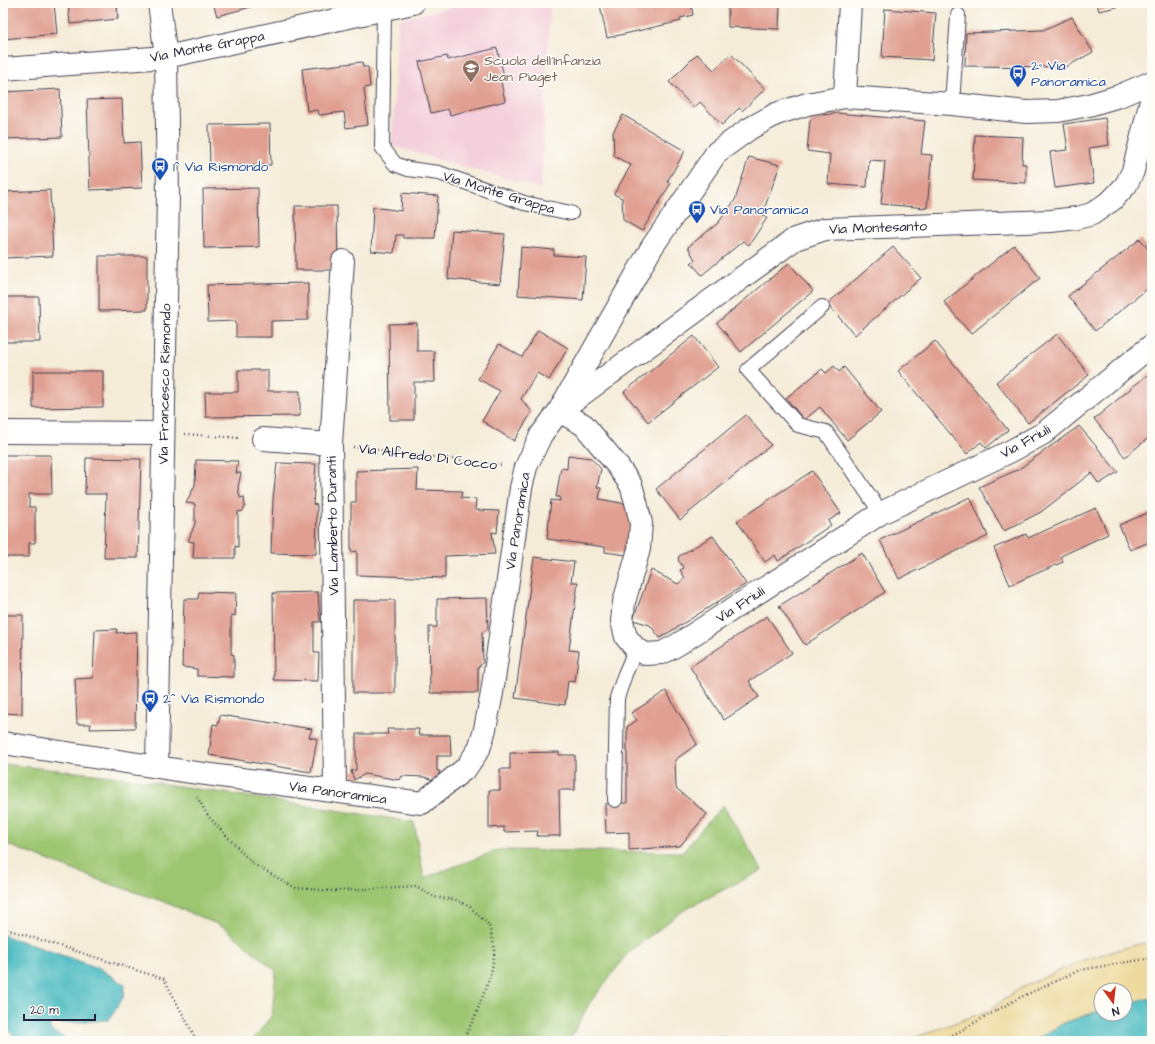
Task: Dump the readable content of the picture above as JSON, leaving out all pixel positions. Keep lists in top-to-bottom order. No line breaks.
{"streets":{"street":["Via Monte Grappa","Via Montesanto","Via Francesco Rismondo","Via Friuli","Via Panoramica","Via Lamberto Duranti"],"path":["Via Alfredo Di Cocco"]},"crossings":[["Via Monte Grappa","Via Francesco Rismondo"],["Via Montesanto","Via Panoramica"],["Via Francesco Rismondo","Via Panoramica"],["Via Alfredo Di Cocco","Via Panoramica"],["Via Alfredo Di Cocco","Via Lamberto Duranti"],["Via Panoramica","Via Lamberto Duranti"]],"places":{"school or university":["Scuola dell'Infanzia Jean Piaget"],"bus stop":["2° Via Panoramica","1^ Via Rismondo","Via Panoramica","2^ Via Rismondo"]},"scale_bar":"20 m","north":"bottom"}
